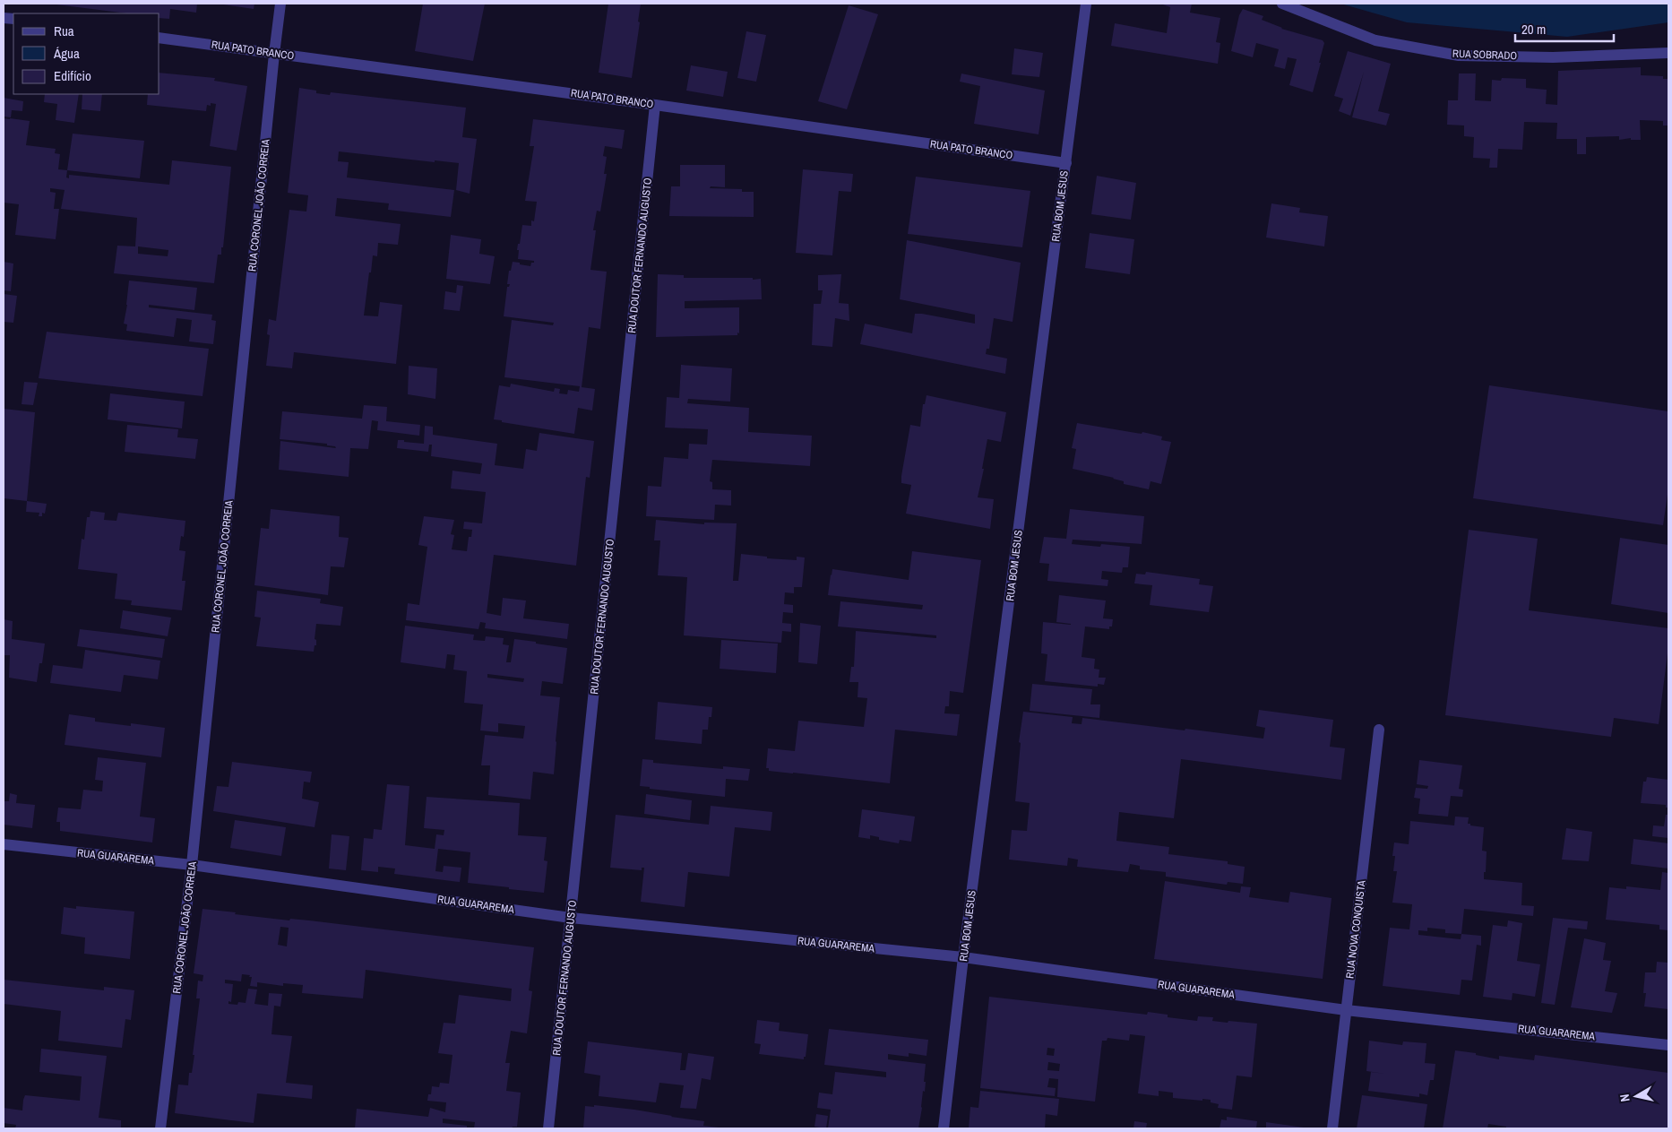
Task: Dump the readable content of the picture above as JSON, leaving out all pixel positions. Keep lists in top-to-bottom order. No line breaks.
{"streets":{"street":["RUA PATO BRANCO","RUA SOBRADO","RUA CORONEL JOÃO CORREIA","RUA BOM JESUS","RUA DOUTOR FERNANDO AUGUSTO","RUA GUARAREMA","RUA NOVA CONQUISTA"]},"crossings":[["RUA PATO BRANCO","RUA CORONEL JOÃO CORREIA"],["RUA PATO BRANCO","RUA BOM JESUS"],["RUA PATO BRANCO","RUA DOUTOR FERNANDO AUGUSTO"],["RUA CORONEL JOÃO CORREIA","RUA GUARAREMA"],["RUA BOM JESUS","RUA GUARAREMA"],["RUA DOUTOR FERNANDO AUGUSTO","RUA GUARAREMA"],["RUA GUARAREMA","RUA NOVA CONQUISTA"]],"legend":["Rua","Água","Edifício"],"scale_bar":"20 m","north":"left"}
